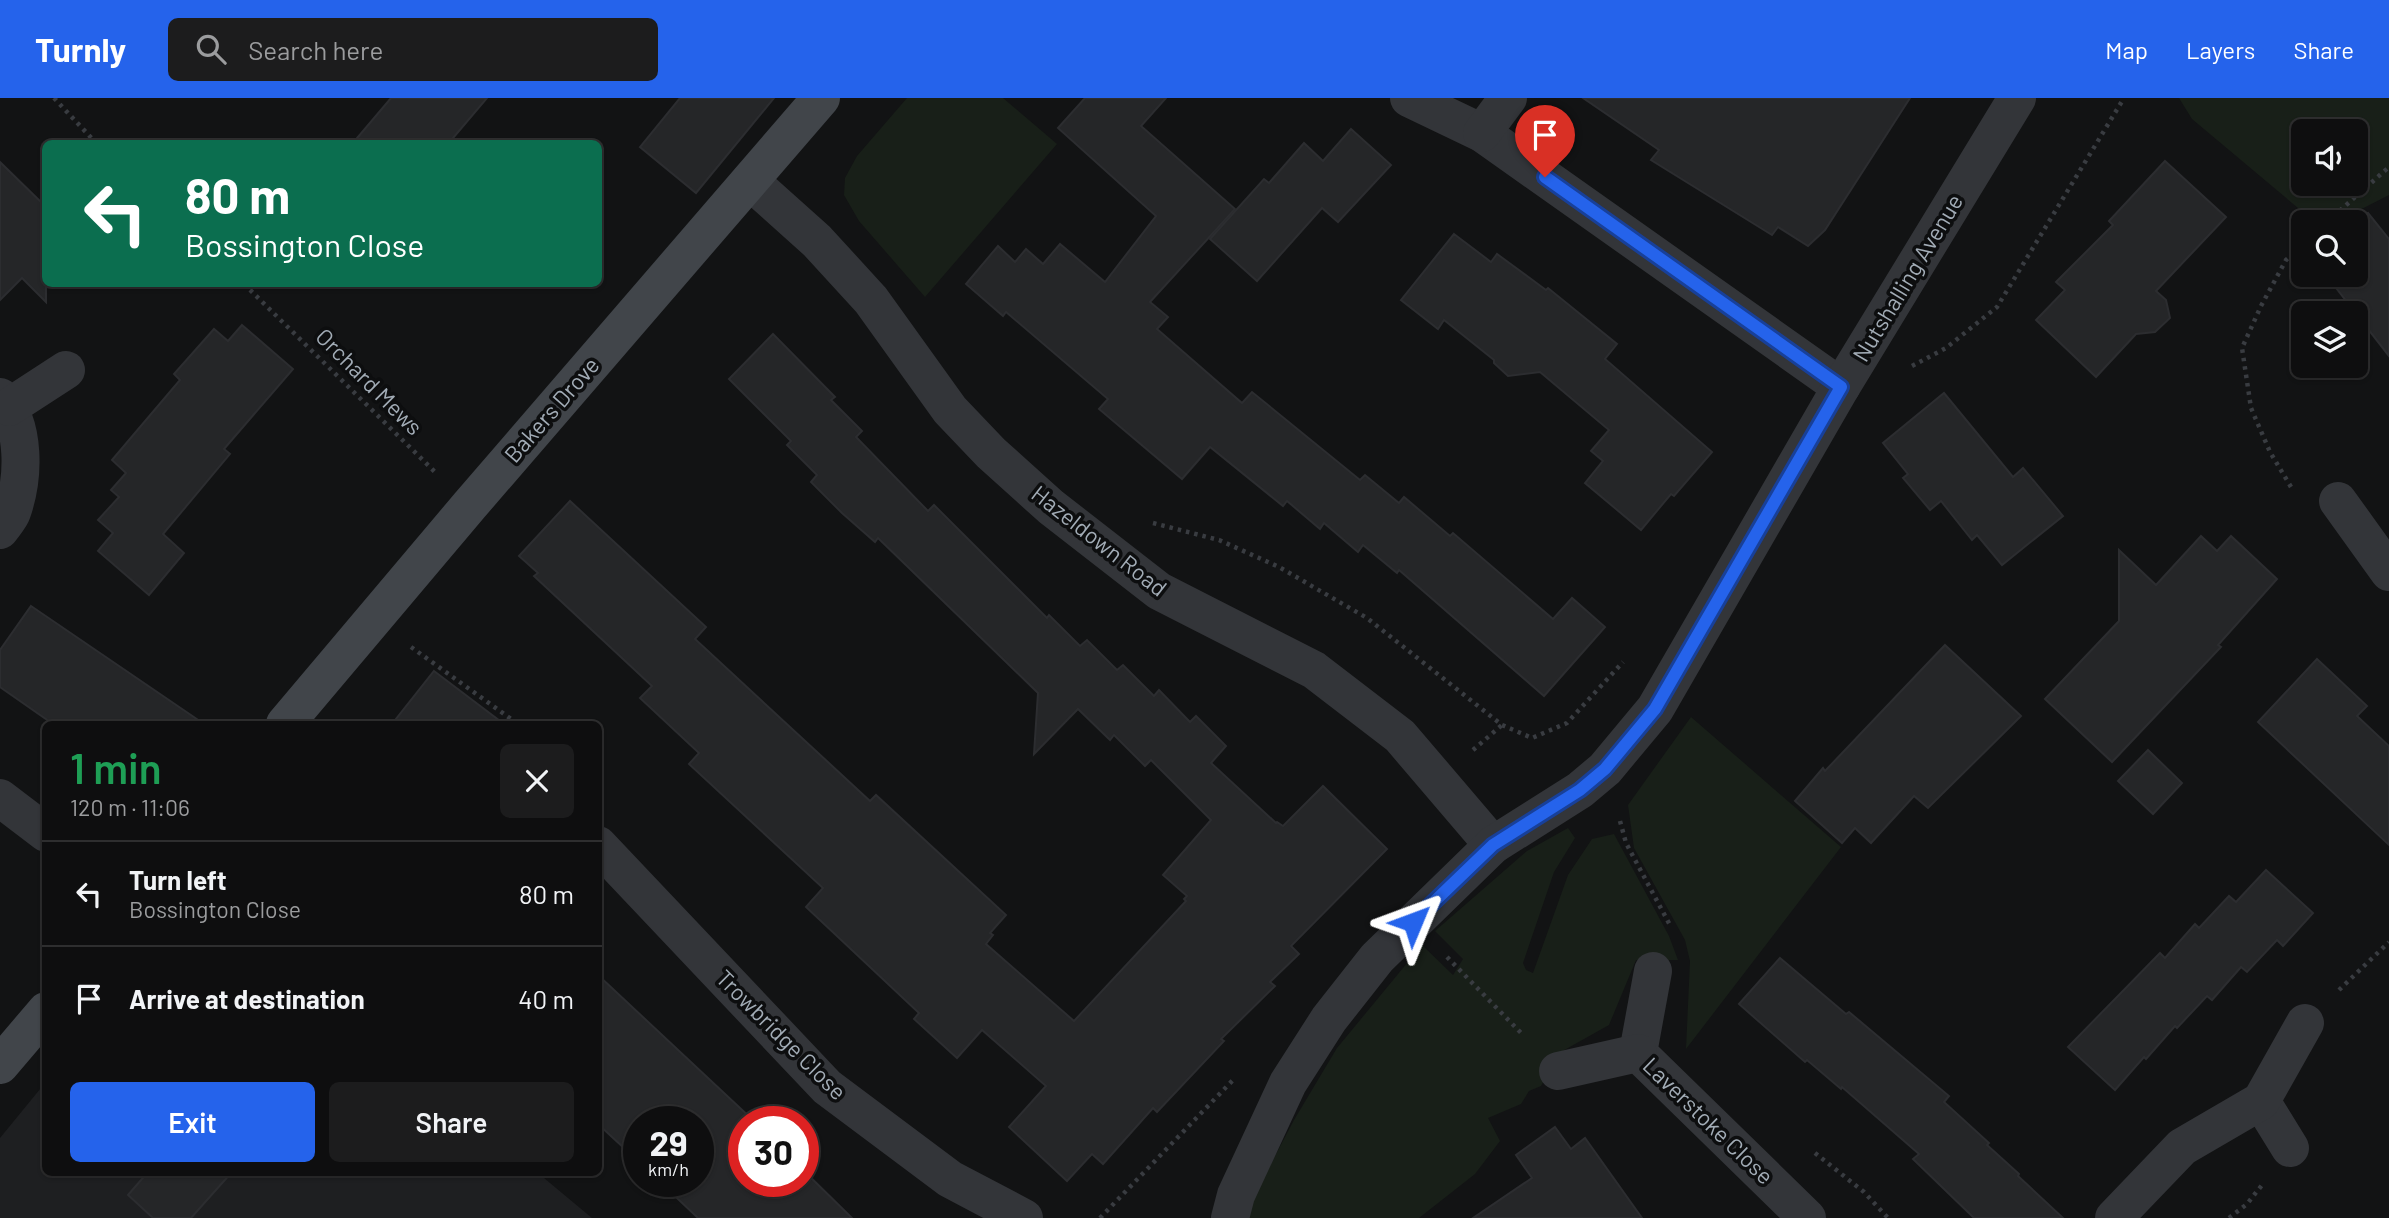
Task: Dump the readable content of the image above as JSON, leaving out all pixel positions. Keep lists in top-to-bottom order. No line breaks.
{"streets":{"street":["Nutshalling Avenue","Bakers Drove","Hazeldown Road","Trowbridge Close","Laverstoke Close"],"path":["Orchard Mews"]},"crossings":[["Nutshalling Avenue","Hazeldown Road"],["Orchard Mews","Bakers Drove"],["Bakers Drove","Hazeldown Road"]],"page":{"header":"Turnly","search":"Search here","nav":["Map","Layers","Share"],"turn":["80 m","Bossington Close"],"heading":["1 min","120 m · 11:06"],"list":[{"name":"Turn left","note":"Bossington Close","value":"80 m"},{"name":"Arrive at destination","value":"40 m"}],"buttons":["Exit","Share"],"speed":"29 km/h","limit":"30"}}
